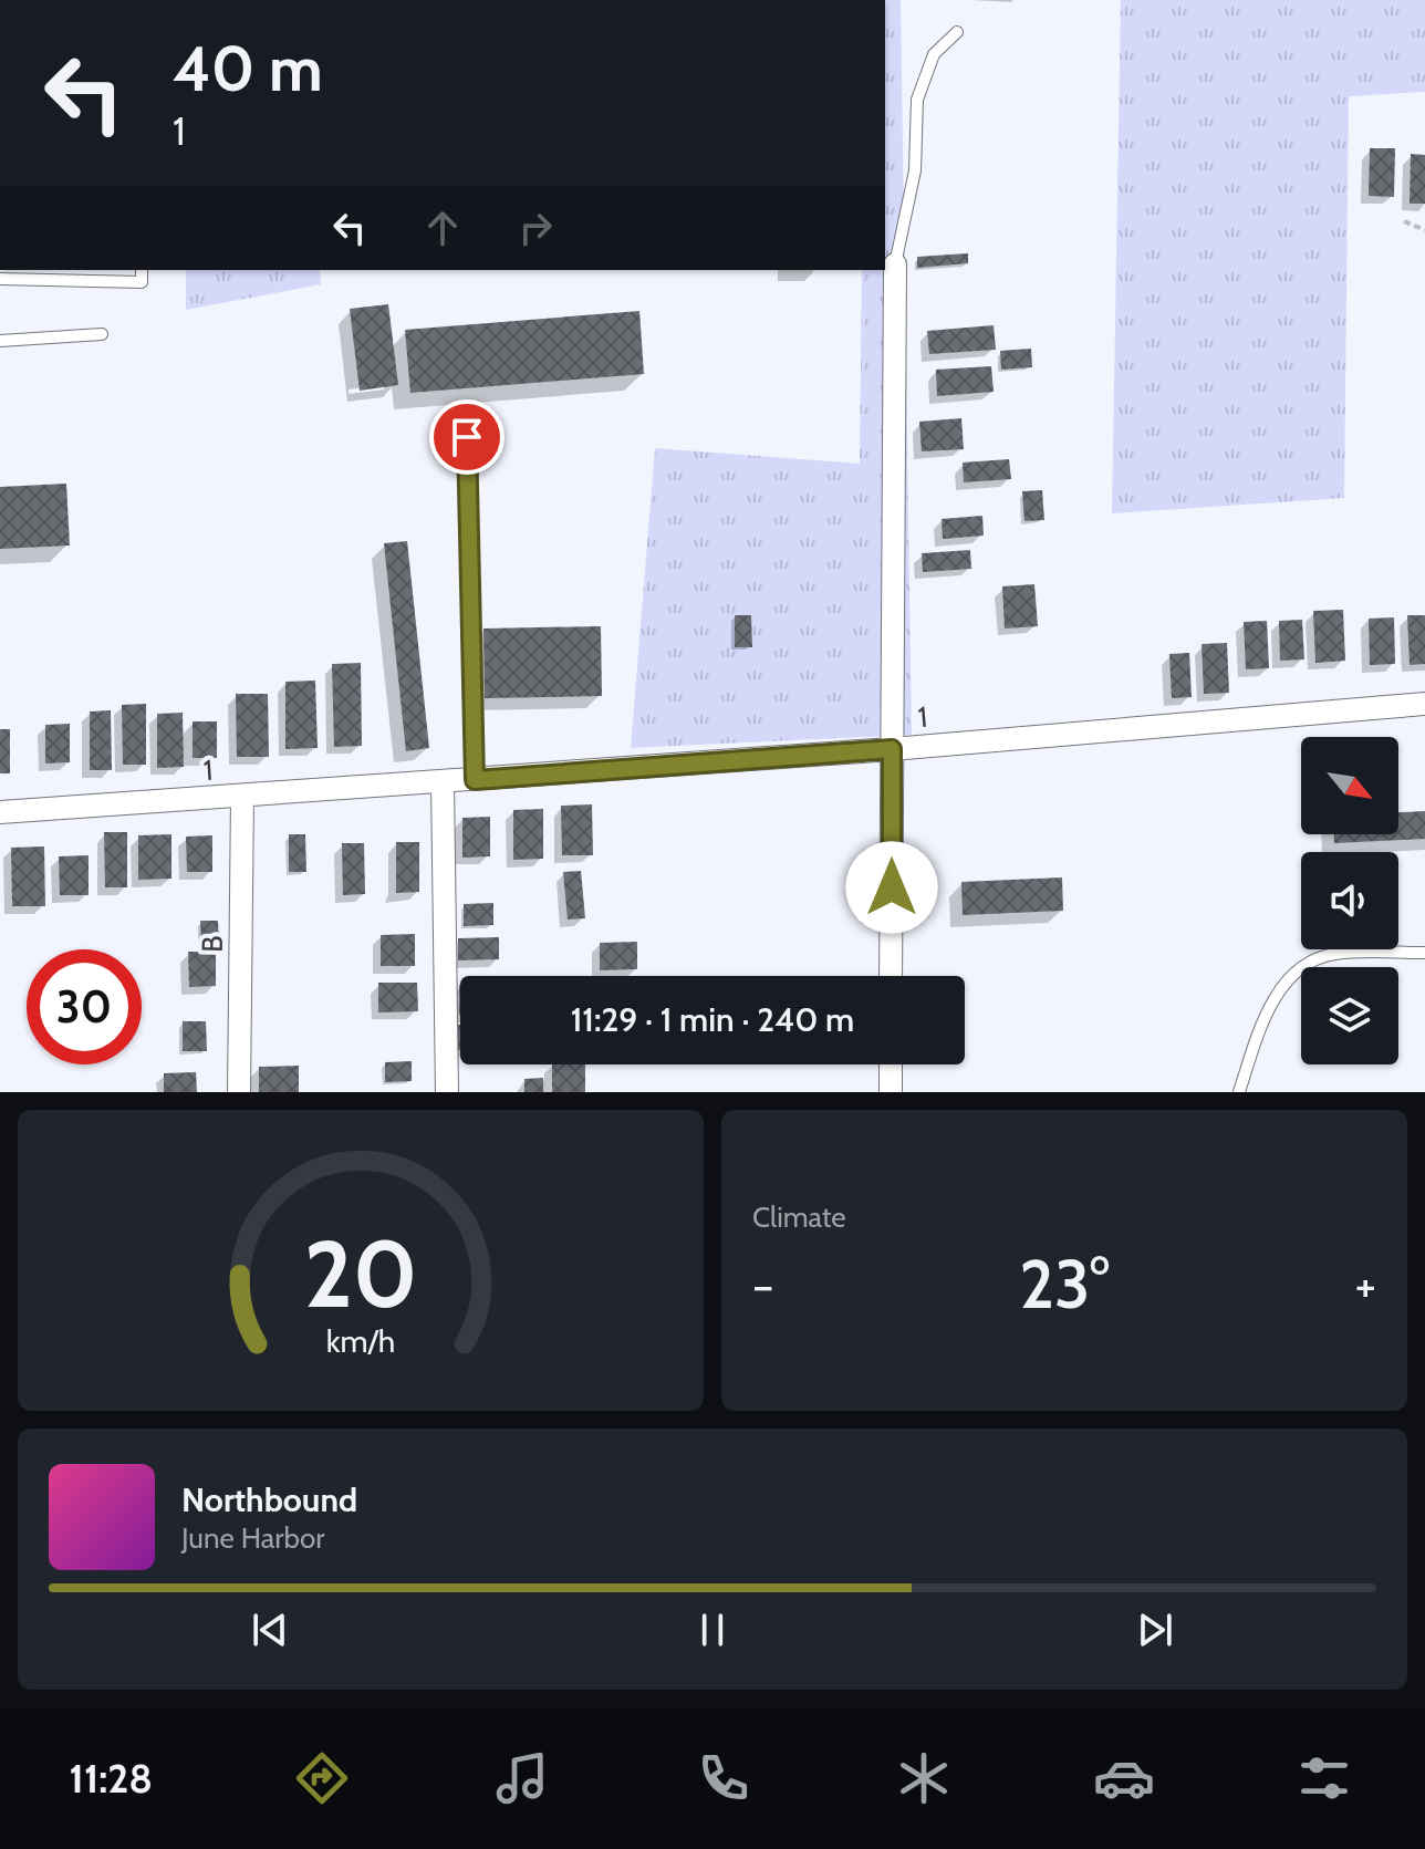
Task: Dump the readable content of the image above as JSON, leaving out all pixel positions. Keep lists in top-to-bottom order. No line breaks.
{"streets":{"street":["1","B"]},"crossings":[["1","B"]],"north":"bottom right","page":{"turn":["40 m","1"],"limit":"30","trip":"11:29 · 1 min · 240 m","tile":"Climate","heat":["−","23°","+"],"song":["Northbound","June Harbor"],"tabs":"11:28","gauge":["20","km/h"]}}
